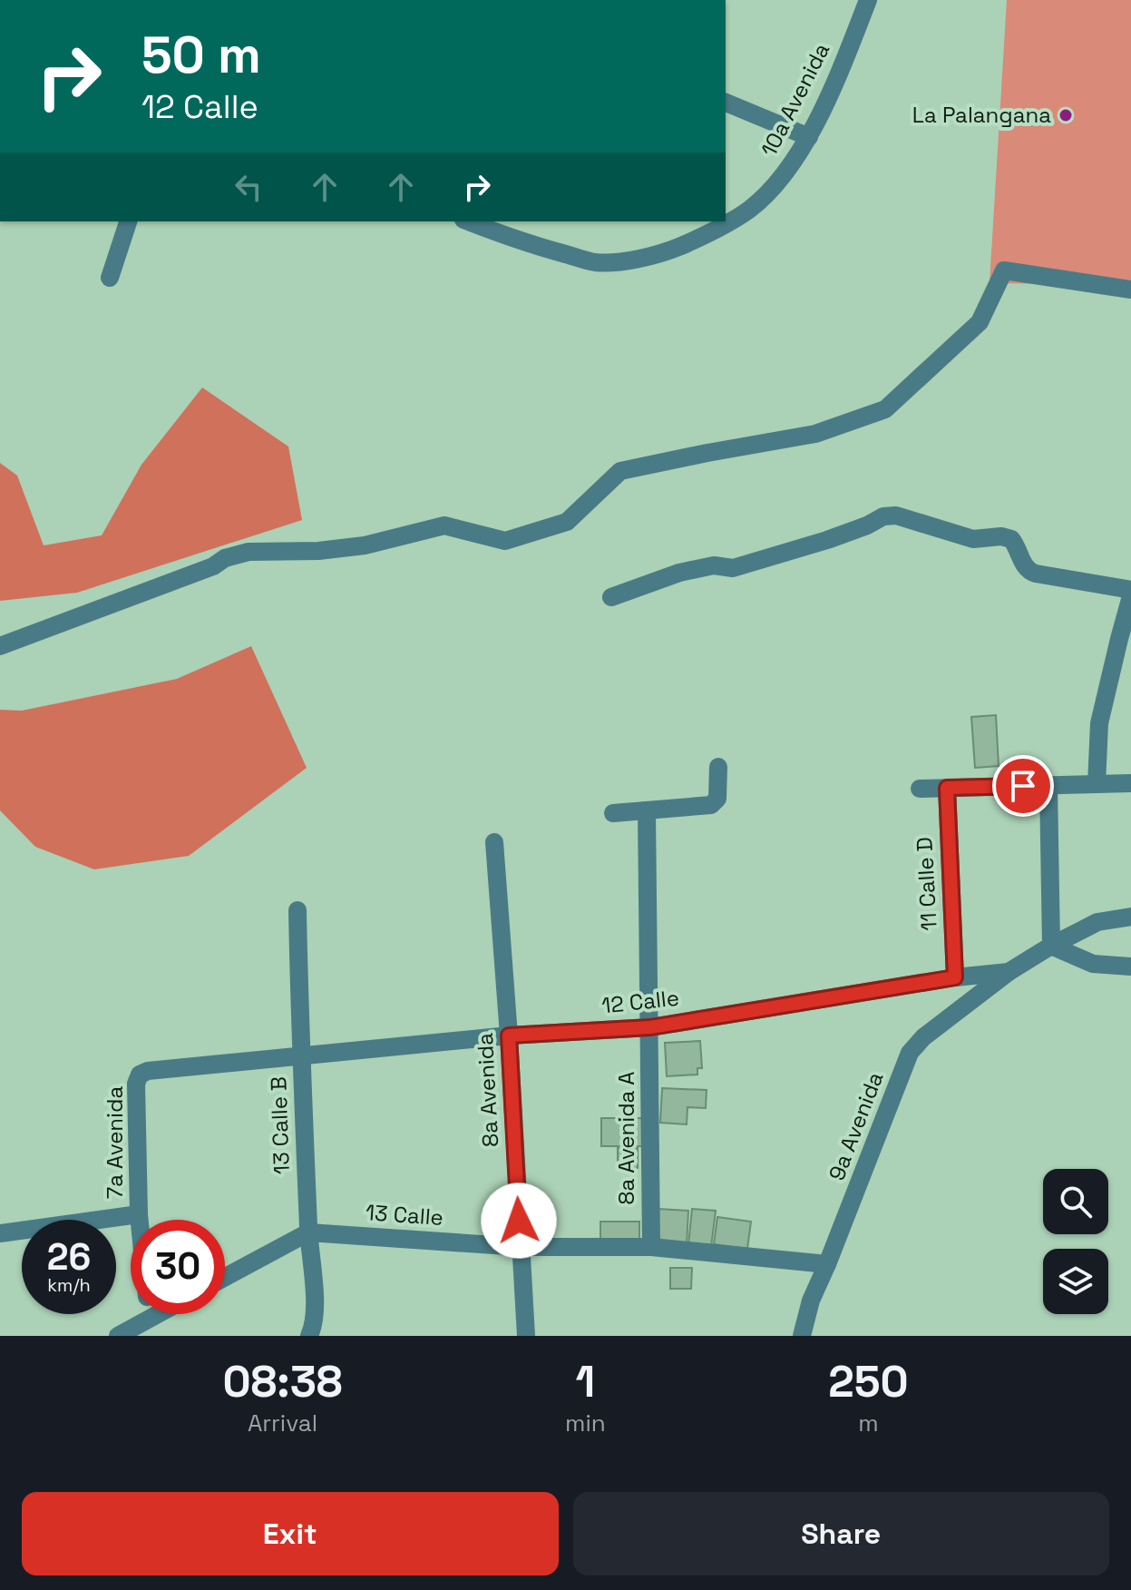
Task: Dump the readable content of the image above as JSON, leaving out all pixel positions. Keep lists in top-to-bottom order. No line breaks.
{"streets":{"street":["10a Avenida","11 Calle D","12 Calle","8a Avenida","13 Calle B","9a Avenida","8a Avenida A","7a Avenida","13 Calle"]},"crossings":[["11 Calle D","12 Calle"],["12 Calle","8a Avenida"],["12 Calle","13 Calle B"],["12 Calle","9a Avenida"],["12 Calle","8a Avenida A"],["12 Calle","7a Avenida"],["8a Avenida","13 Calle"],["13 Calle B","13 Calle"],["9a Avenida","13 Calle"],["8a Avenida A","13 Calle"]],"places":["La Palangana"],"page":{"turn":["50 m","12 Calle"],"speed":"26 km/h","limit":"30","eta":["08:38","Arrival","1","min","250","m"],"buttons":["Exit","Share"]}}
